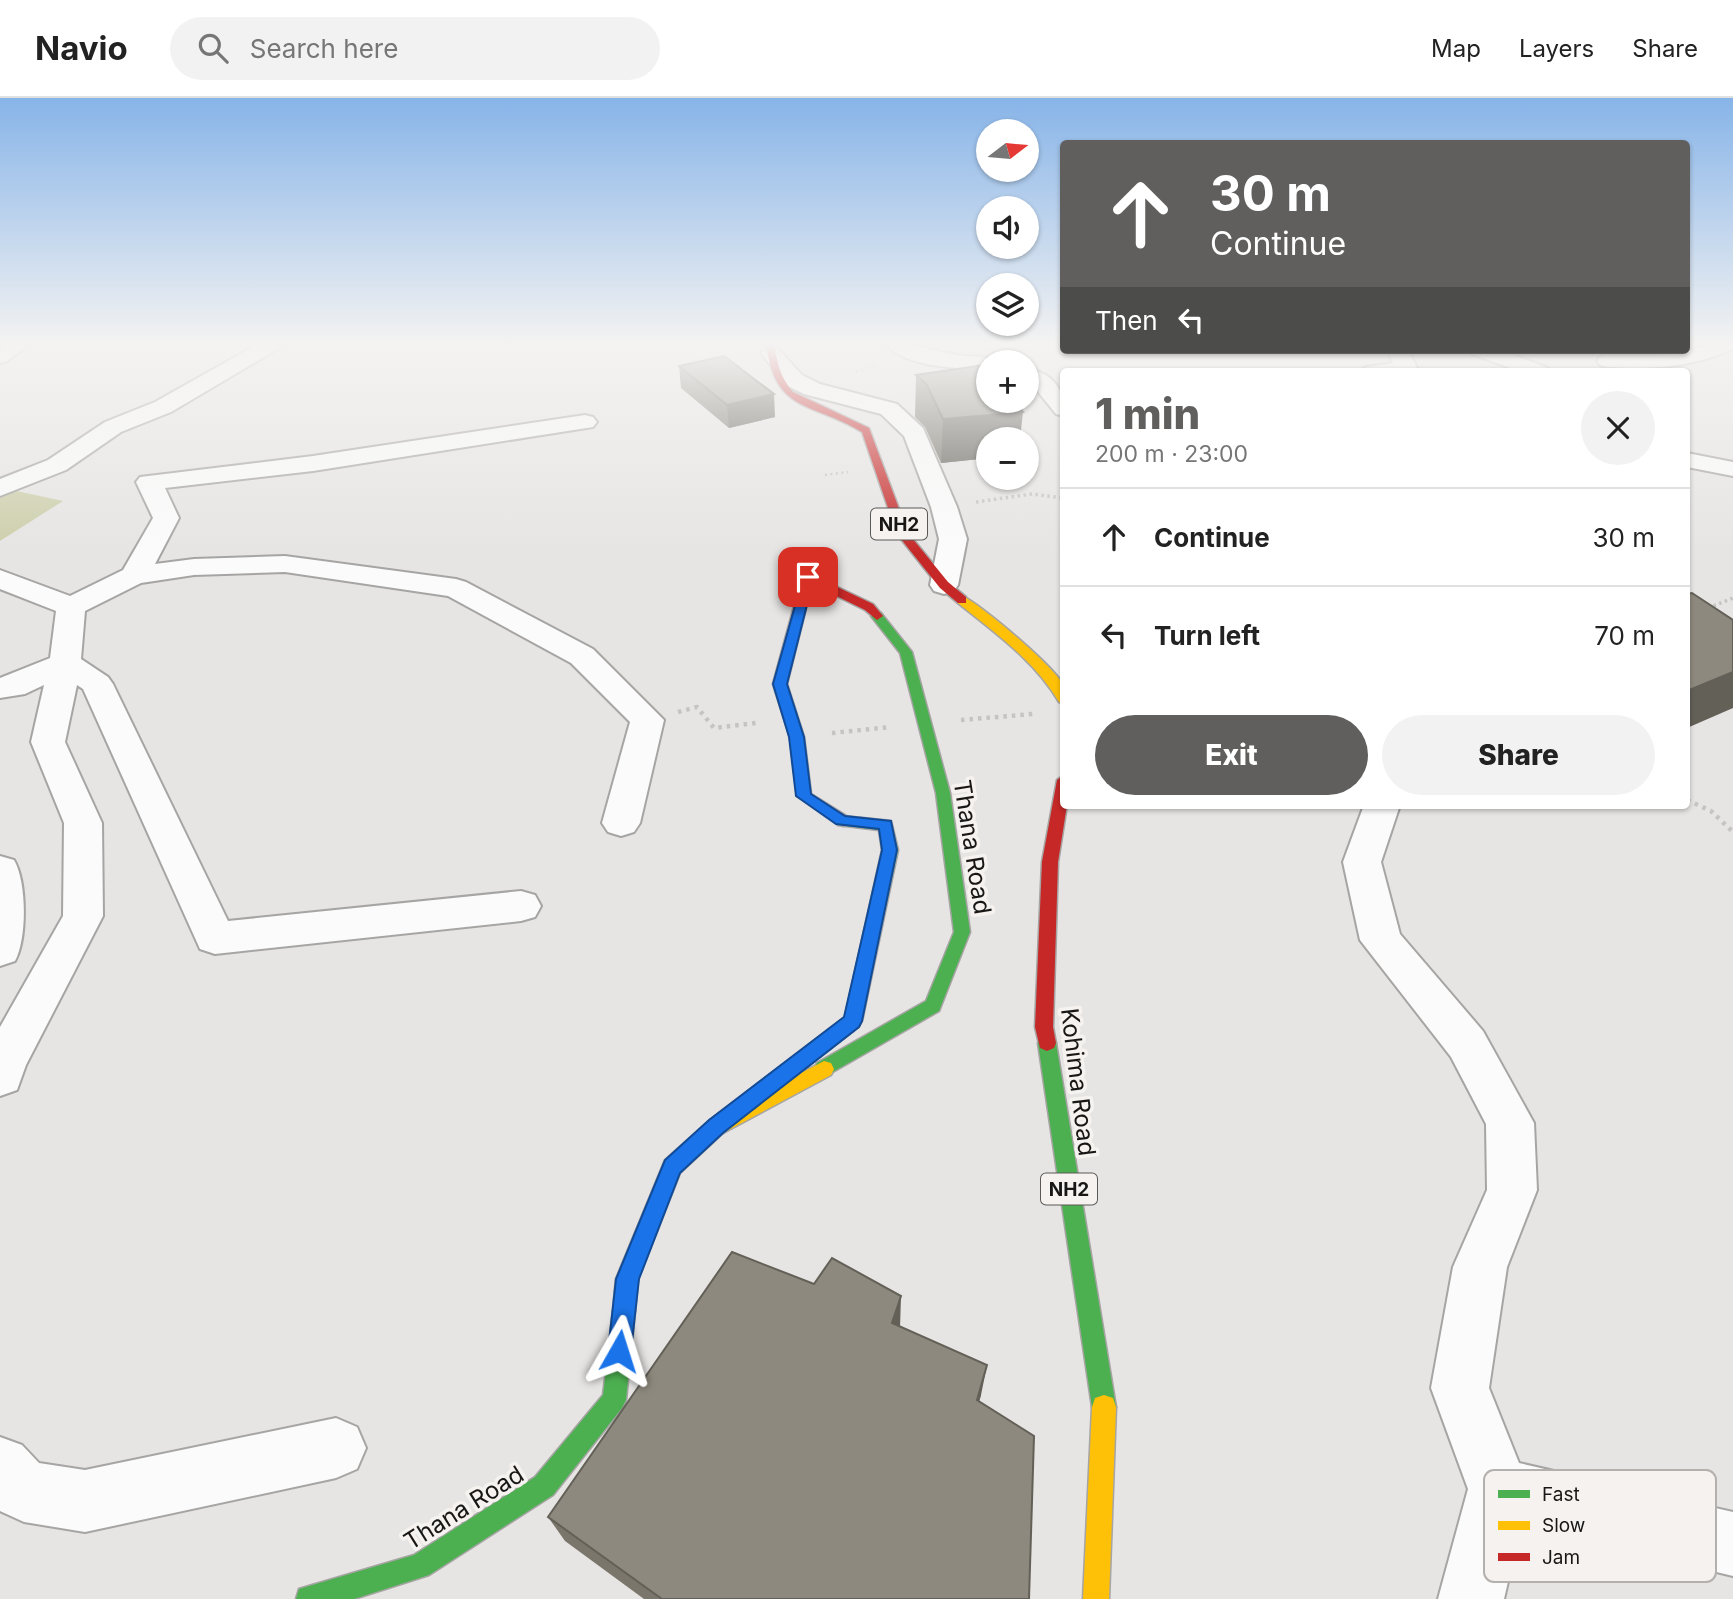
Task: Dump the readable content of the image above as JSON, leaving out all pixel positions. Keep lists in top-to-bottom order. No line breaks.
{"streets":{"main road":["NH2","Thana Road","Kohima Road"]},"legend":["Fast","Slow","Jam"],"north":"right","page":{"header":"Navio","search":"Search here","nav":["Map","Layers","Share"],"map_buttons":["+","−"],"turn":["30 m","Continue"],"then":"Then","heading":["1 min","200 m · 23:00"],"list":[{"name":"Continue","value":"30 m"},{"name":"Turn left","value":"70 m"}],"buttons":["Exit","Share"]}}
